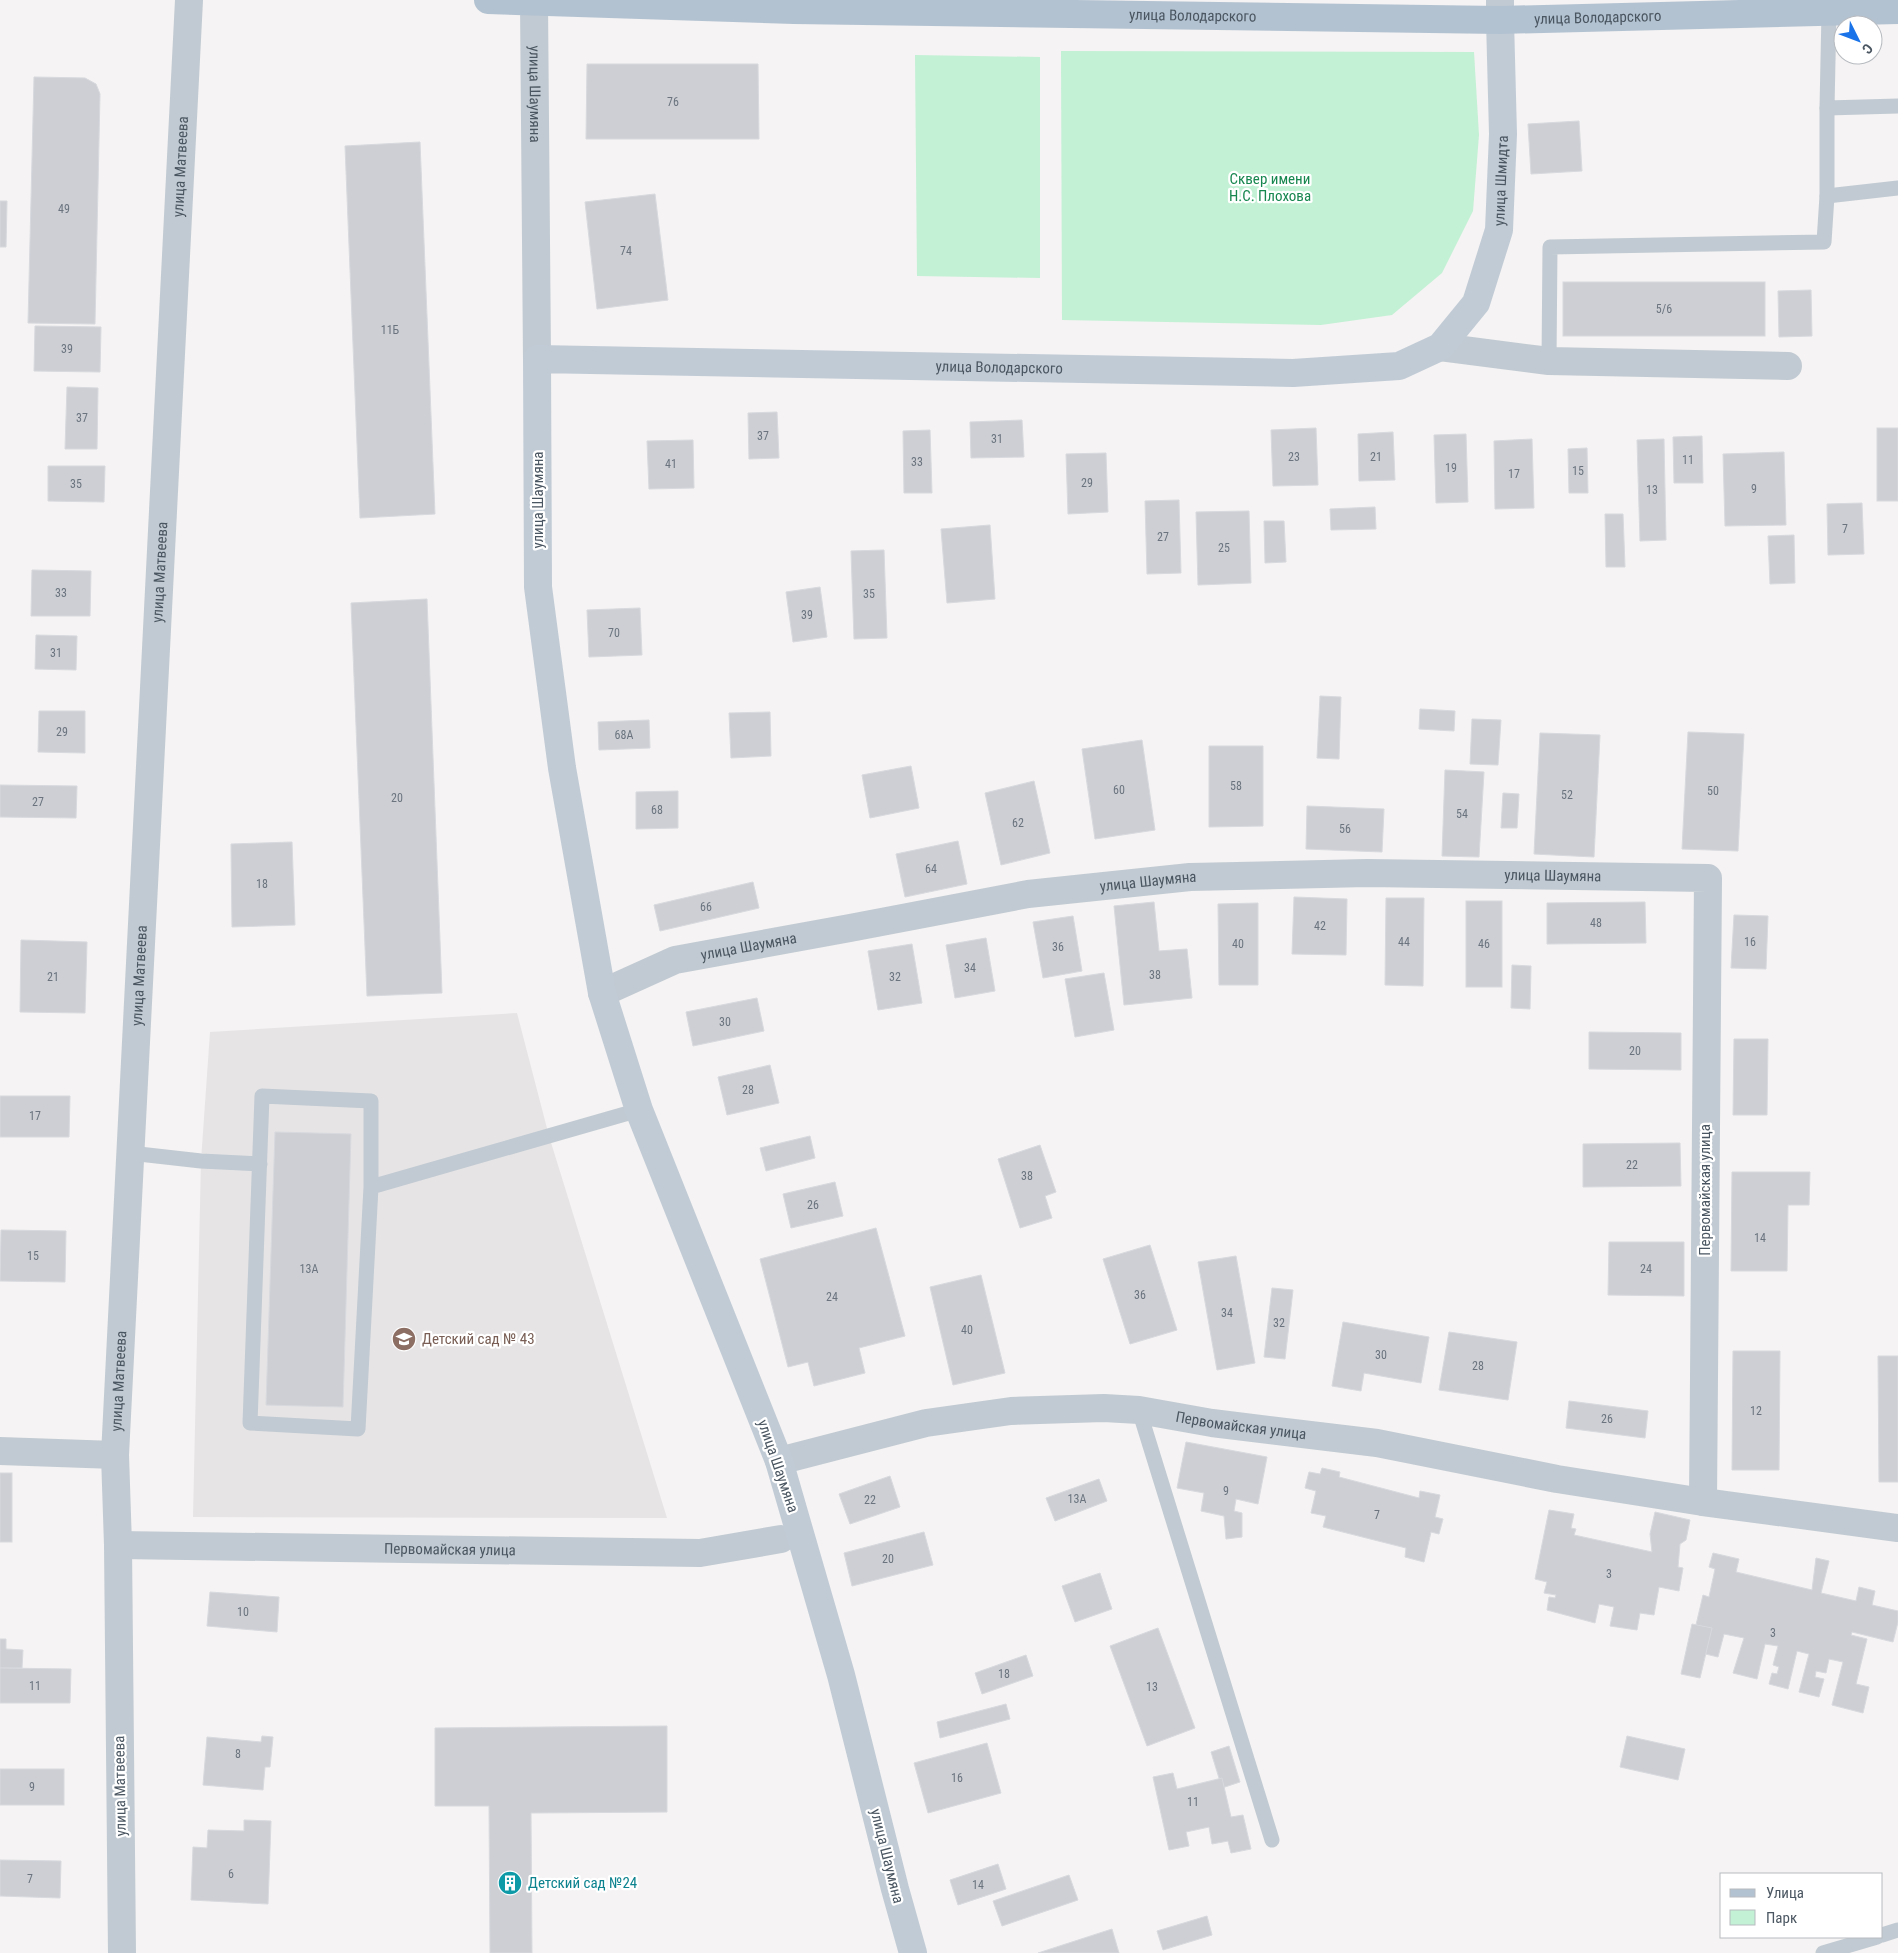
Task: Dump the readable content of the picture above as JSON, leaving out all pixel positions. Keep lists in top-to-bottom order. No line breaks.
{"streets":{"main road":["улица Володарского","улица Шаумяна","улица Шмидта"],"street":["улица Матвеева","Первомайская улица"]},"crossings":[["улица Володарского","улица Шаумяна"],["улица Володарского","улица Шмидта"],["улица Шаумяна","Первомайская улица"],["улица Матвеева","Первомайская улица"]],"parks":["Сквер имени Н.С. Плохова"],"places":{"school or university":["Детский сад № 43"],"building":["Детский сад №24"]},"house_numbers":["76","49","74","5/6","11Б","39","37","37","31","23","21","11","33","41","19","15","17","29","35","9","13","7","27","25","33","35","39","70","31","29","68А","58","60","50","52","20","27","68","54","62","56","64","18","66","48","42","44","16","40","46","36","34","38","21","32","30","20","28","17","22","38","26","14","15","13А","24","36","24","34","32","40","30","28","12","26","9","13А","22","7","20","3","10","3","18","11","13","8","16","9","11","6","7","14"],"legend":["Улица","Парк"],"north":"bottom right"}
